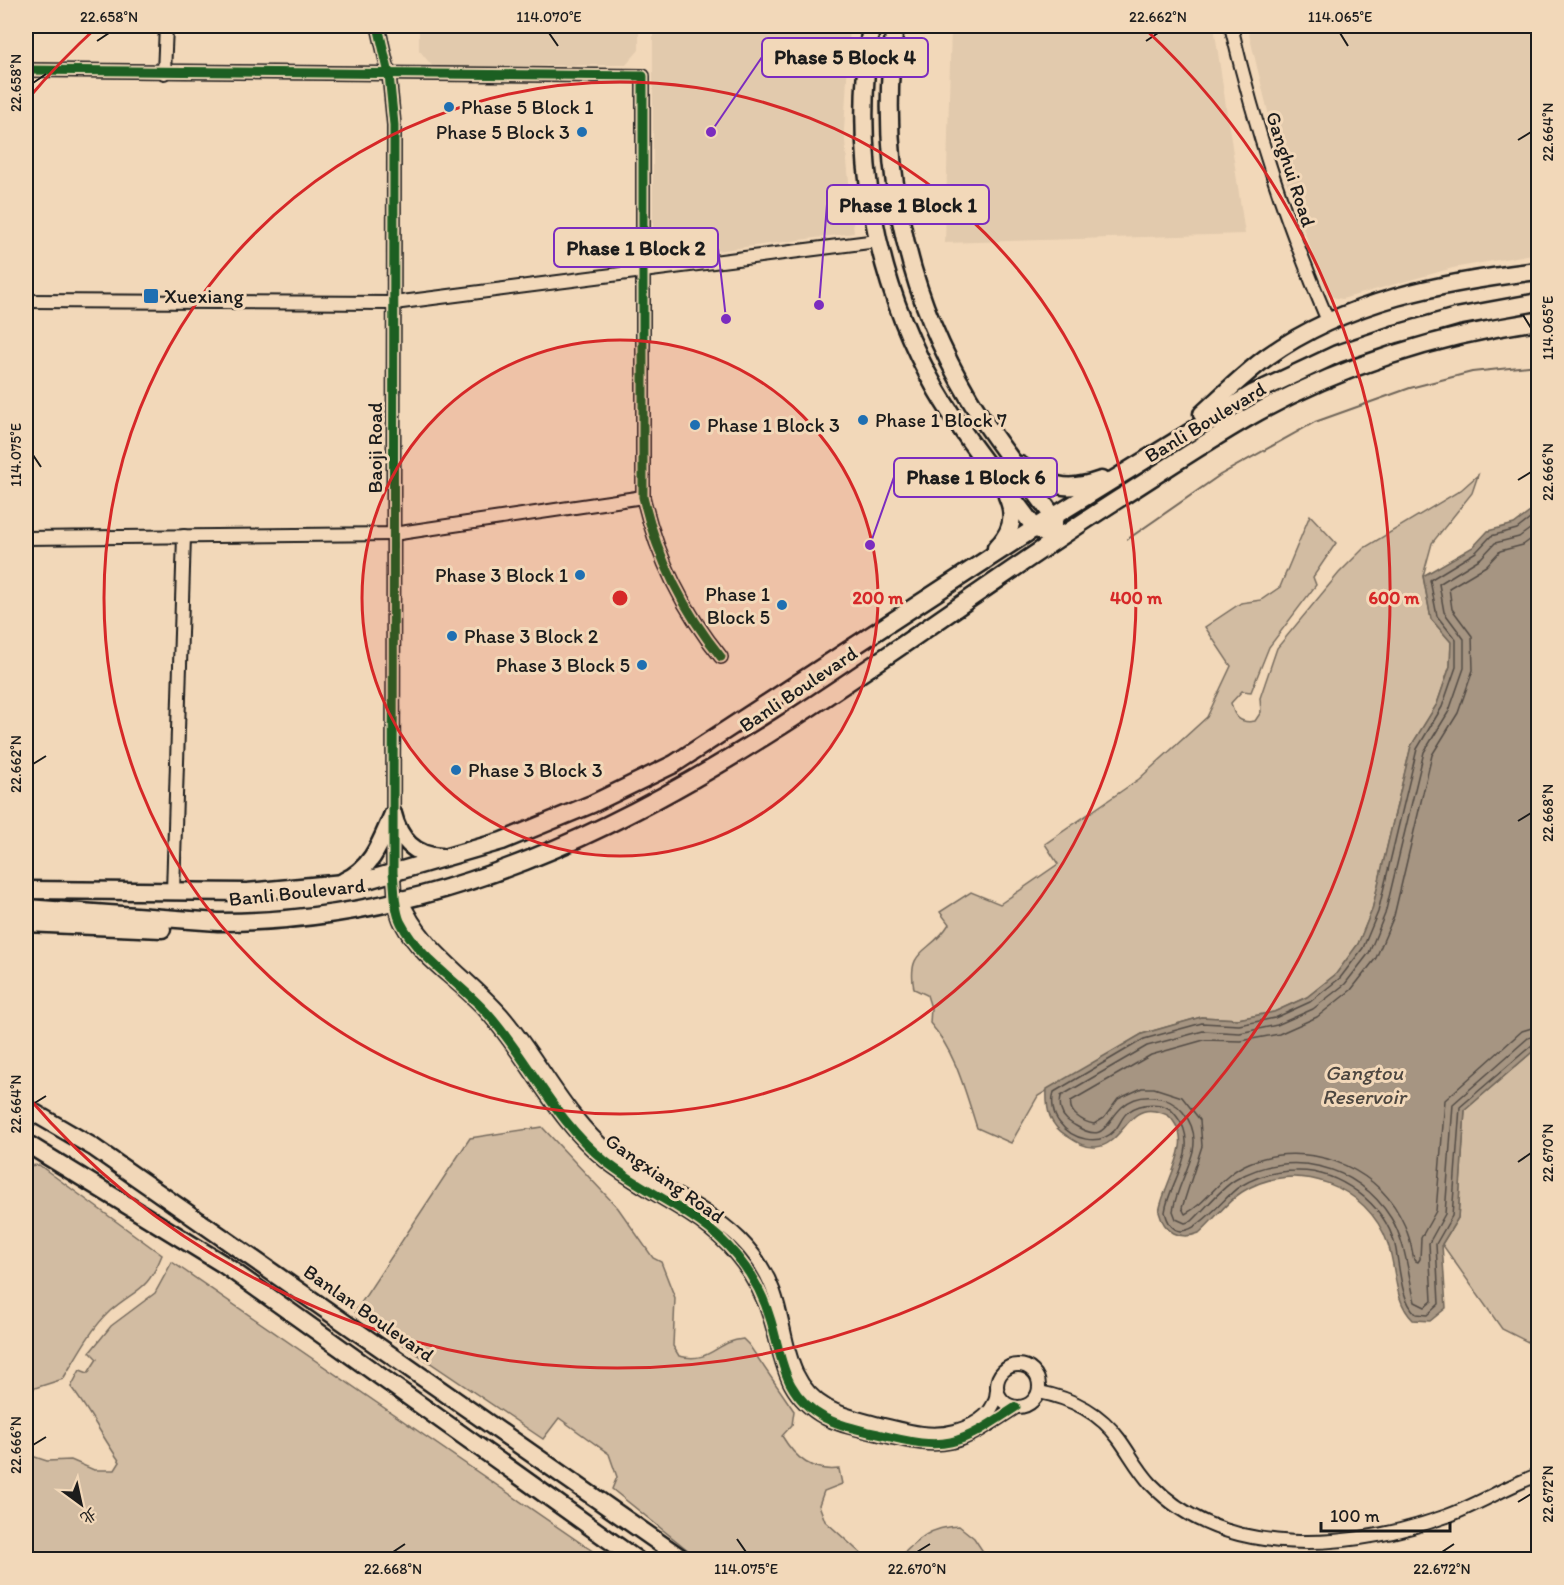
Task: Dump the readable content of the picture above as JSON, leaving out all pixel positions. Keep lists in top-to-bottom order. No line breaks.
{"streets":{"main road":["Banli Boulevard","Banlan Boulevard"],"street":["Ganghui Road","Baoji Road","Gangxiang Road"]},"crossings":[["Banli Boulevard","Baoji Road"],["Banli Boulevard","Gangxiang Road"],["Baoji Road","Gangxiang Road"]],"water":["Gangtou Reservoir"],"places":{"other":["Phase 5 Block 1","Phase 5 Block 3","Phase 5 Block 4","Phase 1 Block 1","Phase 1 Block 2","Phase 1 Block 7","Phase 1 Block 3","Phase 1 Block 6","Phase 3 Block 1","Phase 1 Block 5","Phase 3 Block 2","Phase 3 Block 5","Phase 3 Block 3"],"transit":["Xuexiang"]},"scale_bar":"100 m","north":"bottom right","coordinates":["22.658°N","114.070°E","22.662°N","114.065°E","22.664°N","114.075°E","22.666°N","22.668°N","22.670°N","22.672°N"],"rings":["200 m","400 m","600 m"]}
